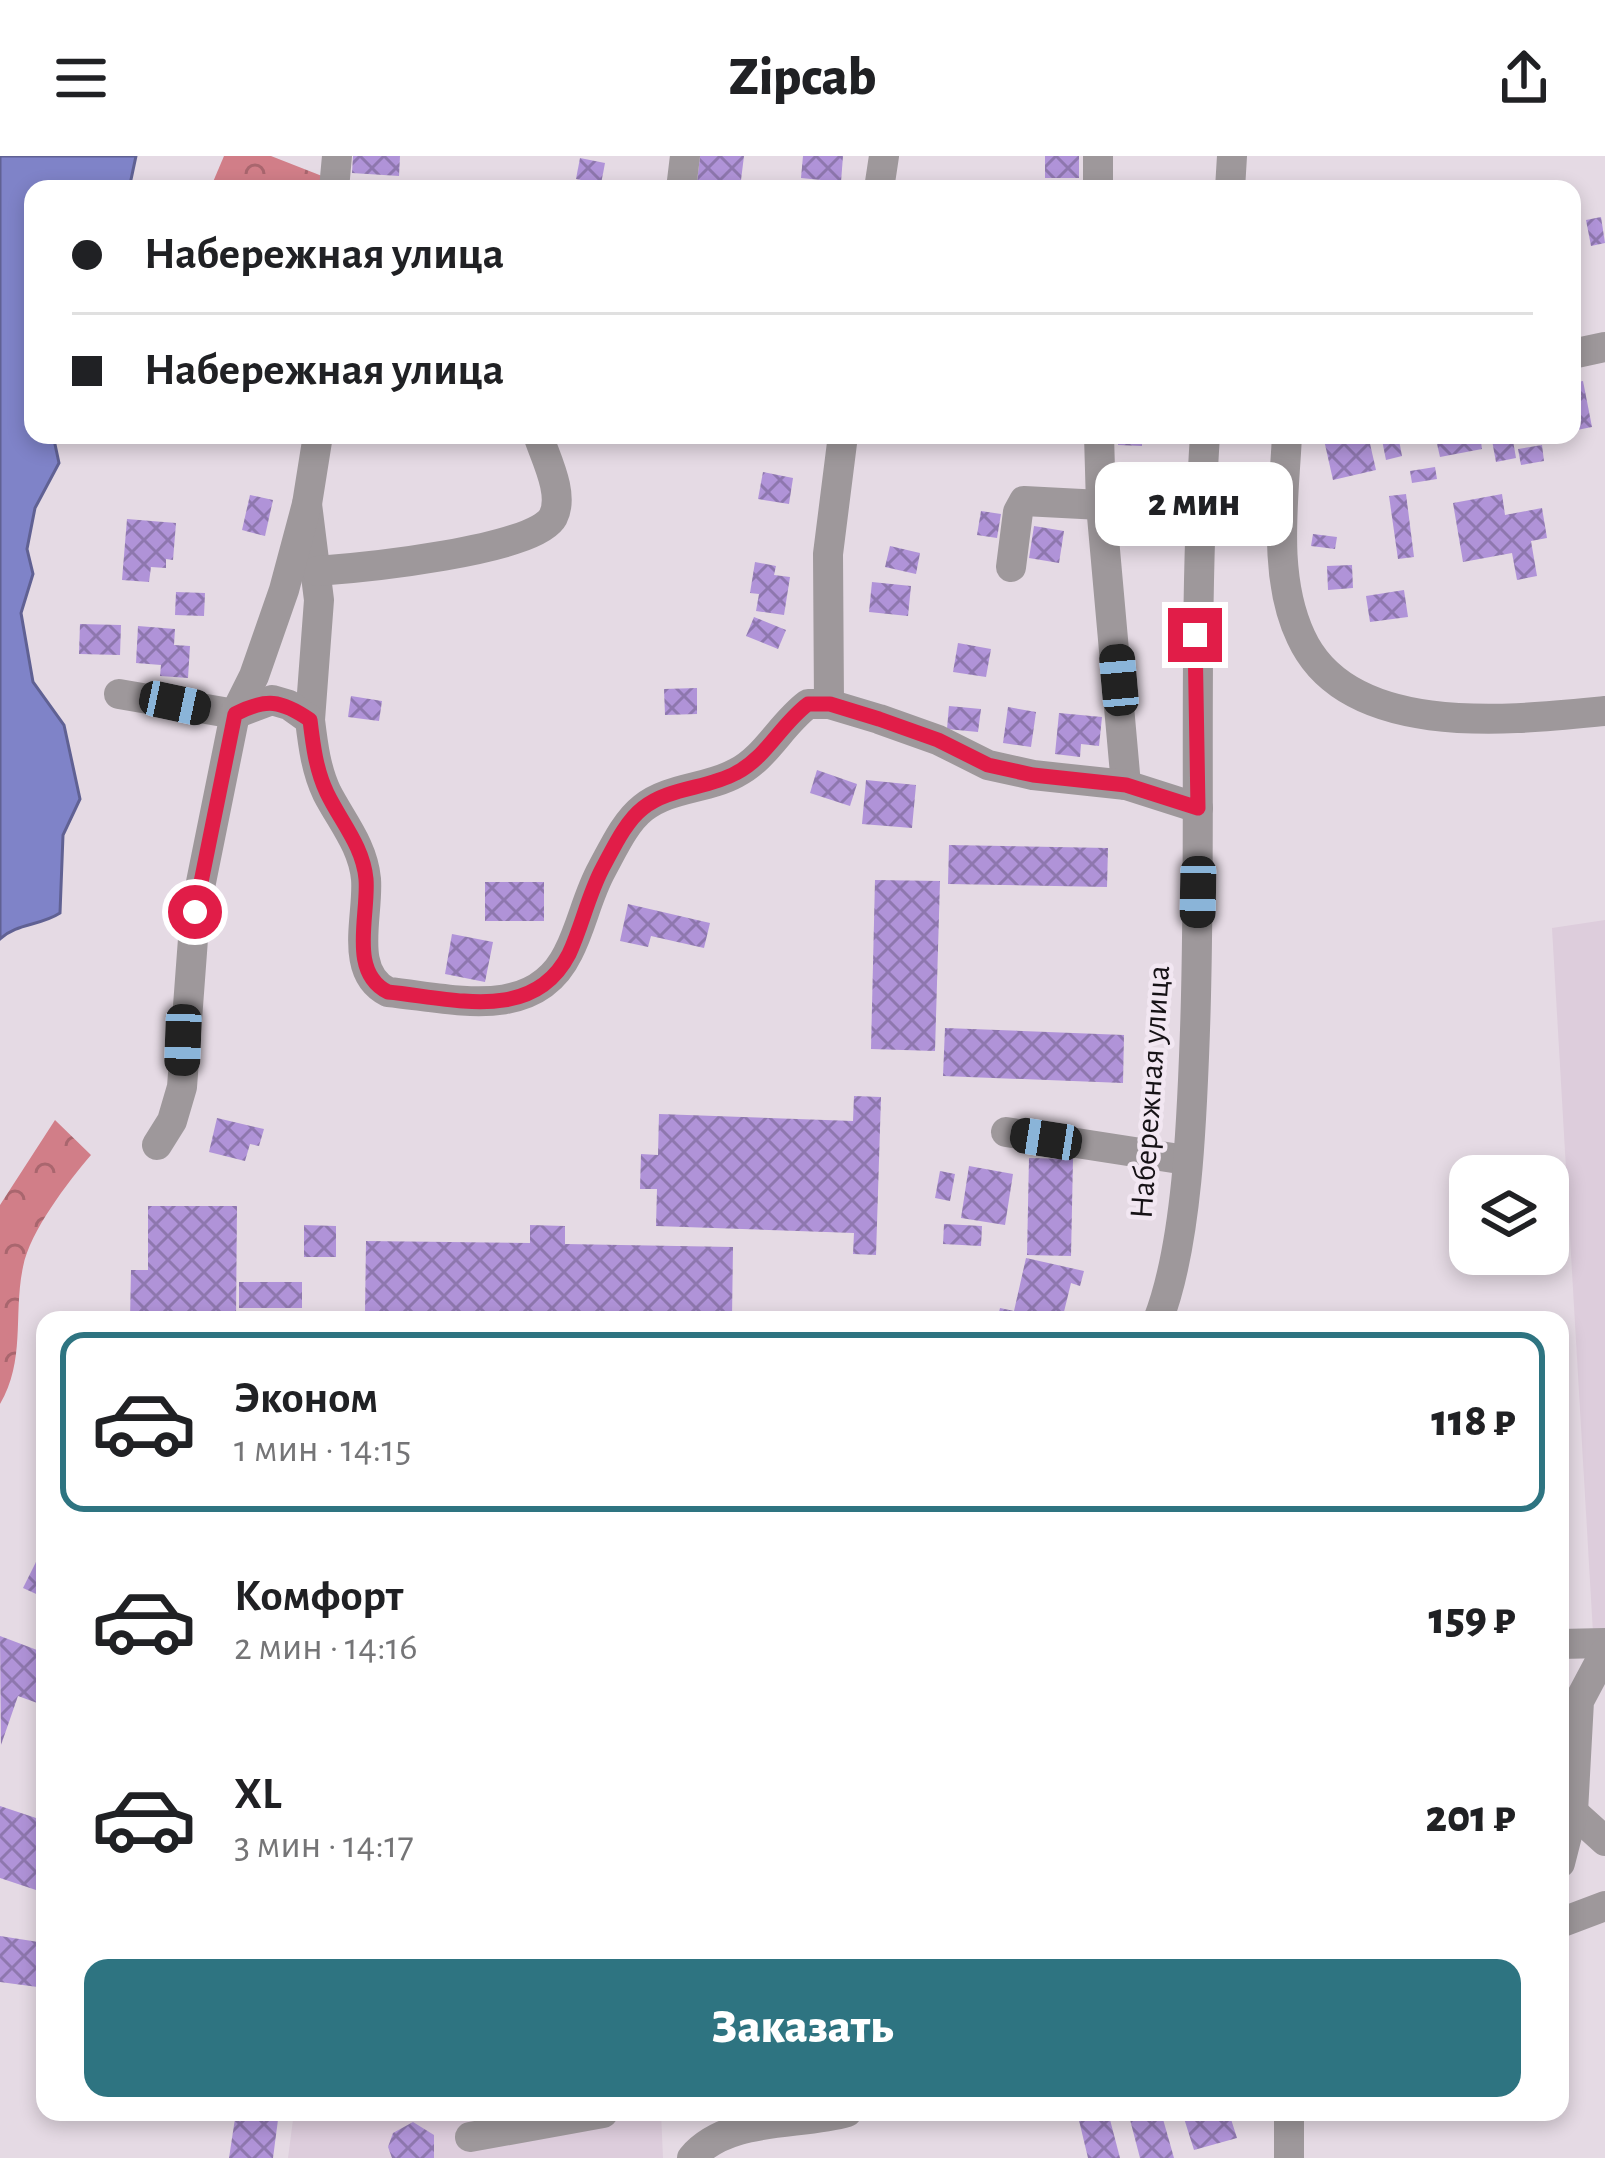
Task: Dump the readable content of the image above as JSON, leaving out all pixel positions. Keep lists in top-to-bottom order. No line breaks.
{"streets":{"street":["Набережная улица"]},"page":{"header":"Zipcab","banner":["Набережная улица","Набережная улица"],"bubble":"2 мин","list":[{"name":"Эконом","note":"1 мин · 14:15","value":"118 ₽"},{"name":"Комфорт","note":"2 мин · 14:16","value":"159 ₽"},{"name":"XL","note":"3 мин · 14:17","value":"201 ₽"}],"buttons":"Заказать"}}
